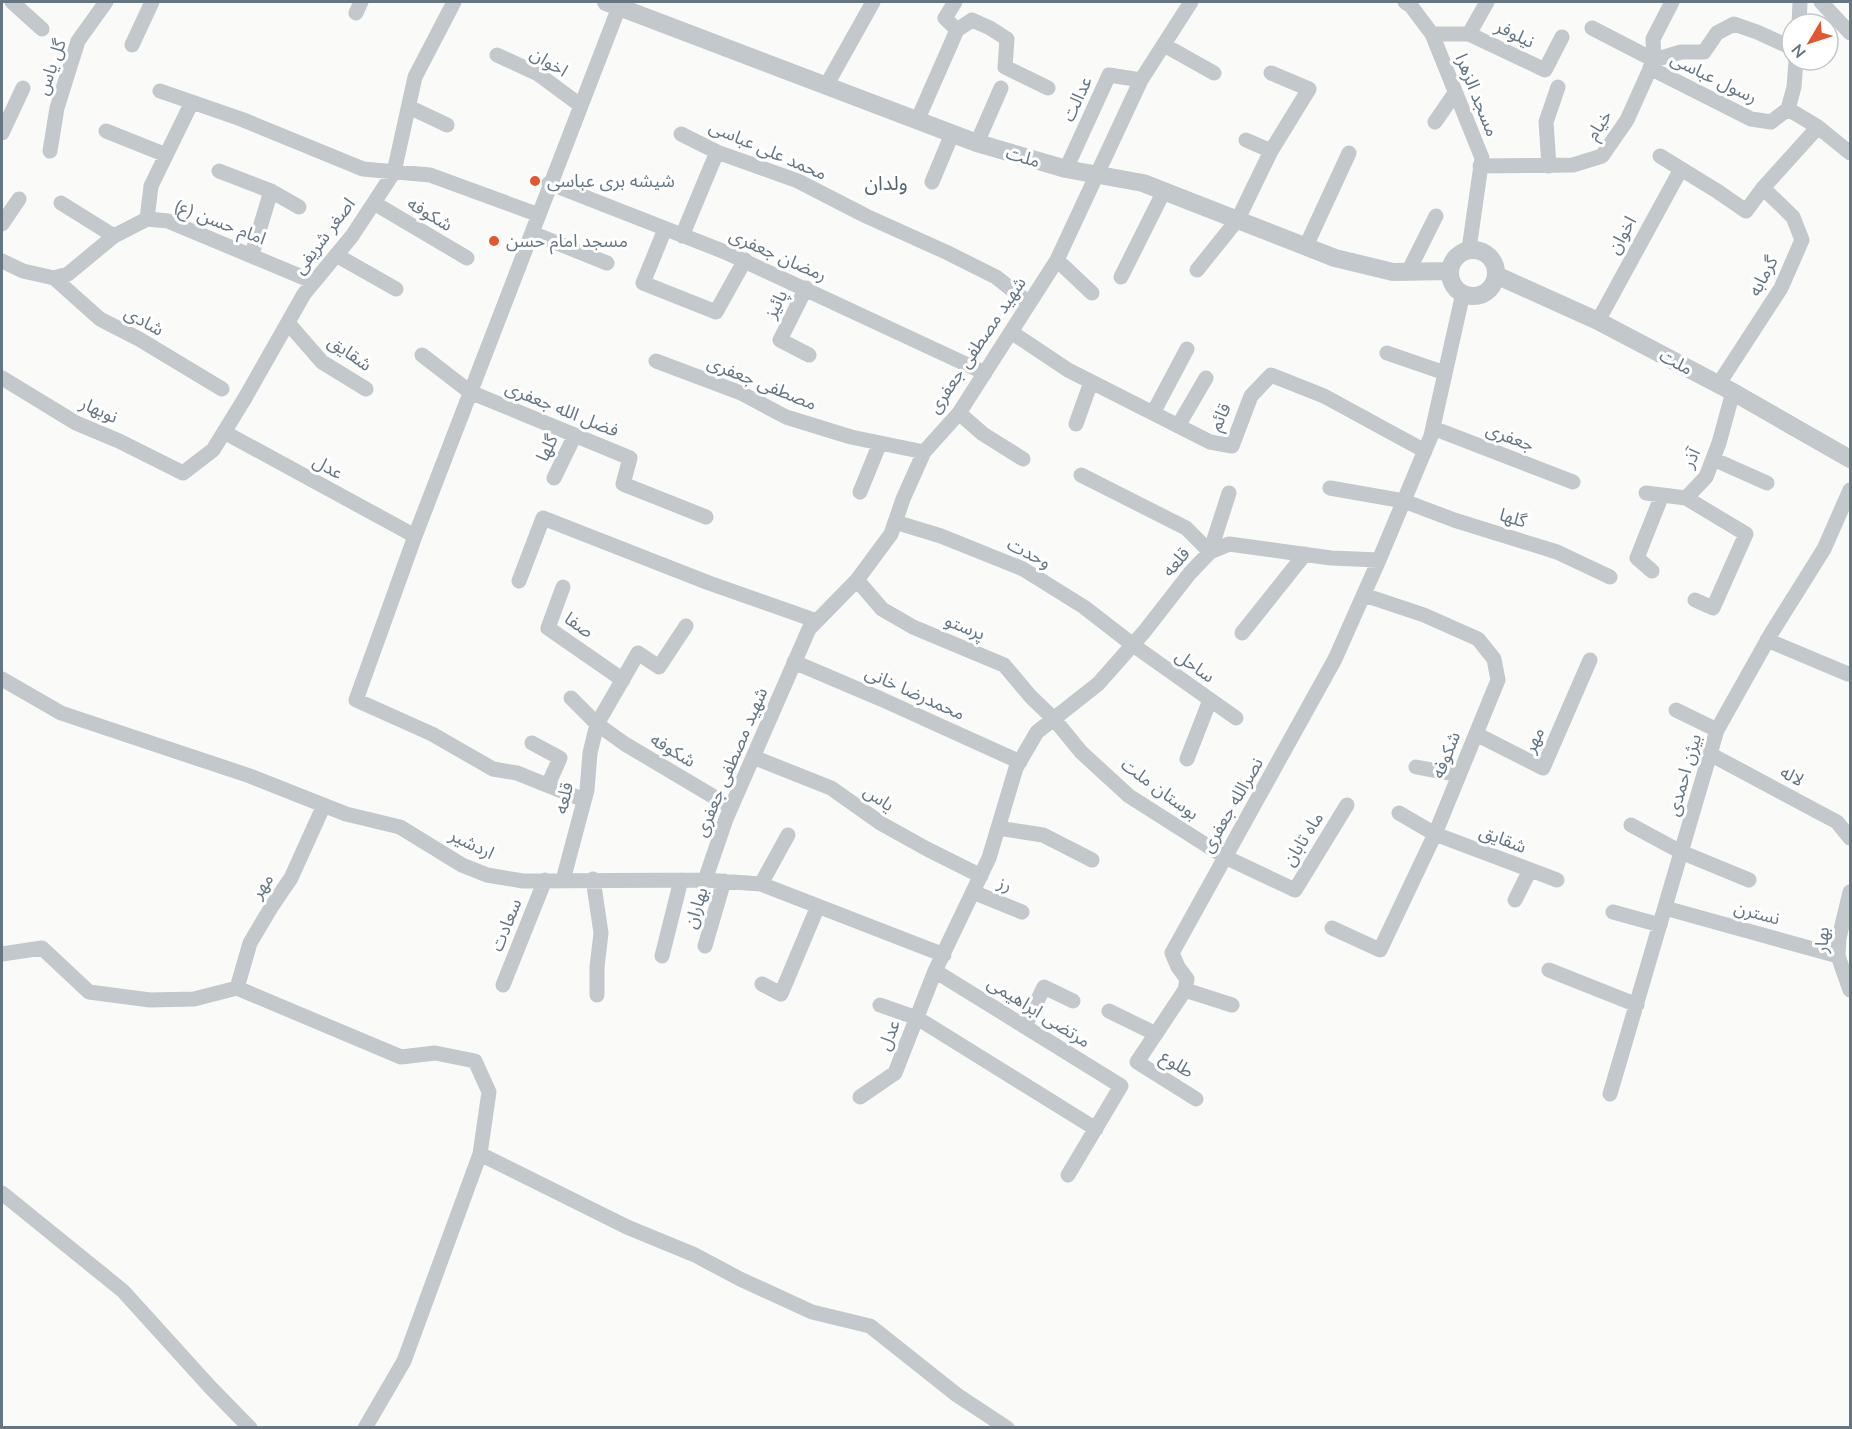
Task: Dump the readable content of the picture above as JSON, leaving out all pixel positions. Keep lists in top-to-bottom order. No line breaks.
{"streets":{"street":["نیلوفر","اخوان","گل یاس","رسول عباسی","مسجد الزهرا","عدالت","خیام","محمد علی عباسی","ملت","شکوفه","امام حسن (ع)","اصغر شریفی","رمضان جعفری","گرمابه","پائیز","شادی","شهید مصطفی جعفری","شقایق","مصطفی جعفری","فضل الله جعفری","نوبهار","قائم","جعفری","گلها","آذر","عدل","وحدت","قلعه","صفا","پرستو","ساحل","محمدرضا خانی","مهر","بیژن احمدی","لاله","بوستان ملت","یاس","نصرالله جعفری","ماه تابان","اردشیر","رز","بهاران","نسترن","سعادت","بهار","مرتضی ابراهیمی","طلوع"]},"crossings":[["نیلوفر","مسجد الزهرا"],["اخوان","ملت"],["رسول عباسی","خیام"],["مسجد الزهرا","خیام"],["مسجد الزهرا","ملت"],["عدالت","ملت"],["محمد علی عباسی","شهید مصطفی جعفری"],["ملت","گرمابه"],["ملت","شهید مصطفی جعفری"],["ملت","آذر"],["شکوفه","اصغر شریفی"],["شکوفه","شهید مصطفی جعفری"],["شکوفه","شقایق"],["شکوفه","قلعه"],["شکوفه","مهر"],["شکوفه","نصرالله جعفری"],["امام حسن (ع)","اصغر شریفی"],["امام حسن (ع)","شادی"],["اصغر شریفی","شقایق"],["اصغر شریفی","نوبهار"],["اصغر شریفی","عدل"],["رمضان جعفری","پائیز"],["رمضان جعفری","شهید مصطفی جعفری"],["گرمابه","آذر"],["شهید مصطفی جعفری","مصطفی جعفری"],["شهید مصطفی جعفری","قائم"],["شهید مصطفی جعفری","وحدت"],["شهید مصطفی جعفری","پرستو"],["شهید مصطفی جعفری","محمدرضا خانی"],["شهید مصطفی جعفری","یاس"],["شهید مصطفی جعفری","اردشیر"],["فضل الله جعفری","گلها"],["عدل","قلعه"],["عدل","مرتضی ابراهیمی"],["وحدت","قلعه"],["وحدت","ساحل"],["قلعه","پرستو"],["قلعه","ساحل"],["قلعه","محمدرضا خانی"],["قلعه","بوستان ملت"],["قلعه","یاس"],["قلعه","نصرالله جعفری"],["قلعه","اردشیر"],["قلعه","رز"],["قلعه","مرتضی ابراهیمی"],["پرستو","بوستان ملت"],["مهر","اردشیر"],["بیژن احمدی","لاله"],["بیژن احمدی","نسترن"],["بوستان ملت","نصرالله جعفری"],["بوستان ملت","ماه تابان"],["نصرالله جعفری","ماه تابان"],["اردشیر","بهاران"],["اردشیر","سعادت"],["نسترن","بهار"]],"districts":["ولدان"],"places":["شیشه بری عباسی","مسجد امام حسن"],"north":"bottom left"}
